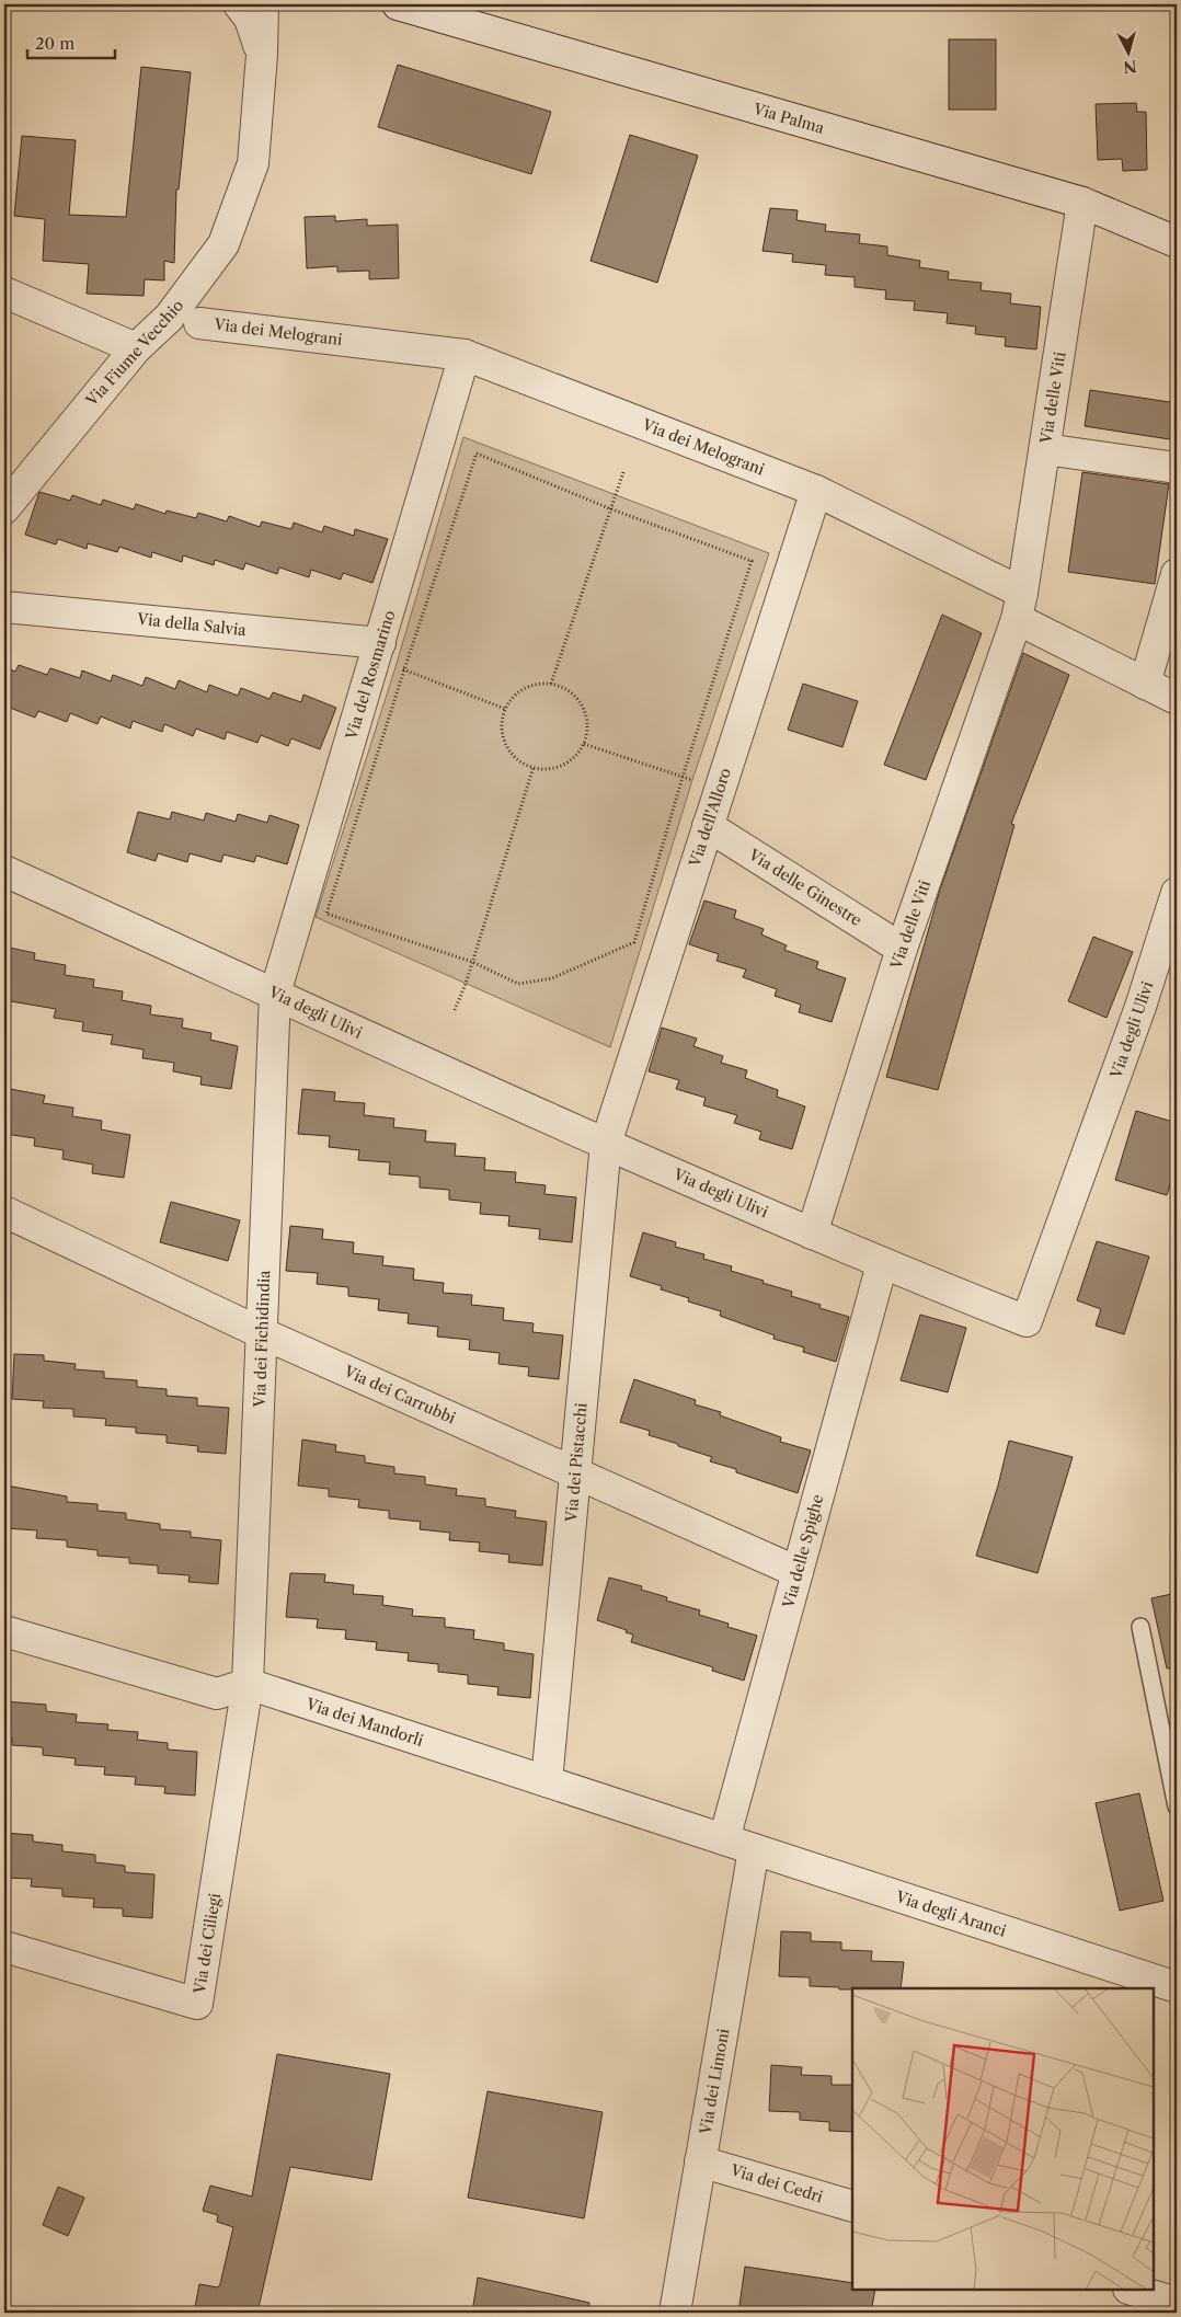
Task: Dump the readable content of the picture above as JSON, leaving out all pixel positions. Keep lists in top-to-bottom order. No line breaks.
{"streets":{"street":["Via Palma","Via dei Melograni","Via Fiume Vecchio","Via delle Viti","Via della Salvia","Via del Rosmarino","Via dell'Alloro","Via delle Ginestre","Via degli Ulivi","Via dei Fichidindia","Via dei Carrubbi","Via dei Pistacchi","Via delle Spighe","Via dei Mandorli","Via degli Aranci","Via dei Ciliegi","Via dei Limoni","Via dei Cedri"]},"crossings":[["Via Palma","Via delle Viti"],["Via dei Melograni","Via delle Viti"],["Via dei Melograni","Via del Rosmarino"],["Via dei Melograni","Via dell'Alloro"],["Via delle Viti","Via delle Ginestre"],["Via delle Viti","Via degli Ulivi"],["Via della Salvia","Via del Rosmarino"],["Via del Rosmarino","Via degli Ulivi"],["Via del Rosmarino","Via dei Fichidindia"],["Via dell'Alloro","Via delle Ginestre"],["Via dell'Alloro","Via degli Ulivi"],["Via dell'Alloro","Via dei Pistacchi"],["Via degli Ulivi","Via dei Fichidindia"],["Via degli Ulivi","Via dei Pistacchi"],["Via degli Ulivi","Via delle Spighe"],["Via dei Fichidindia","Via dei Carrubbi"],["Via dei Fichidindia","Via dei Mandorli"],["Via dei Fichidindia","Via dei Ciliegi"],["Via dei Carrubbi","Via dei Pistacchi"],["Via dei Carrubbi","Via delle Spighe"],["Via dei Pistacchi","Via dei Mandorli"],["Via delle Spighe","Via dei Mandorli"],["Via delle Spighe","Via degli Aranci"],["Via dei Mandorli","Via degli Aranci"],["Via dei Mandorli","Via dei Ciliegi"],["Via degli Aranci","Via dei Limoni"],["Via dei Limoni","Via dei Cedri"]],"scale_bar":"20 m","north":"bottom"}
